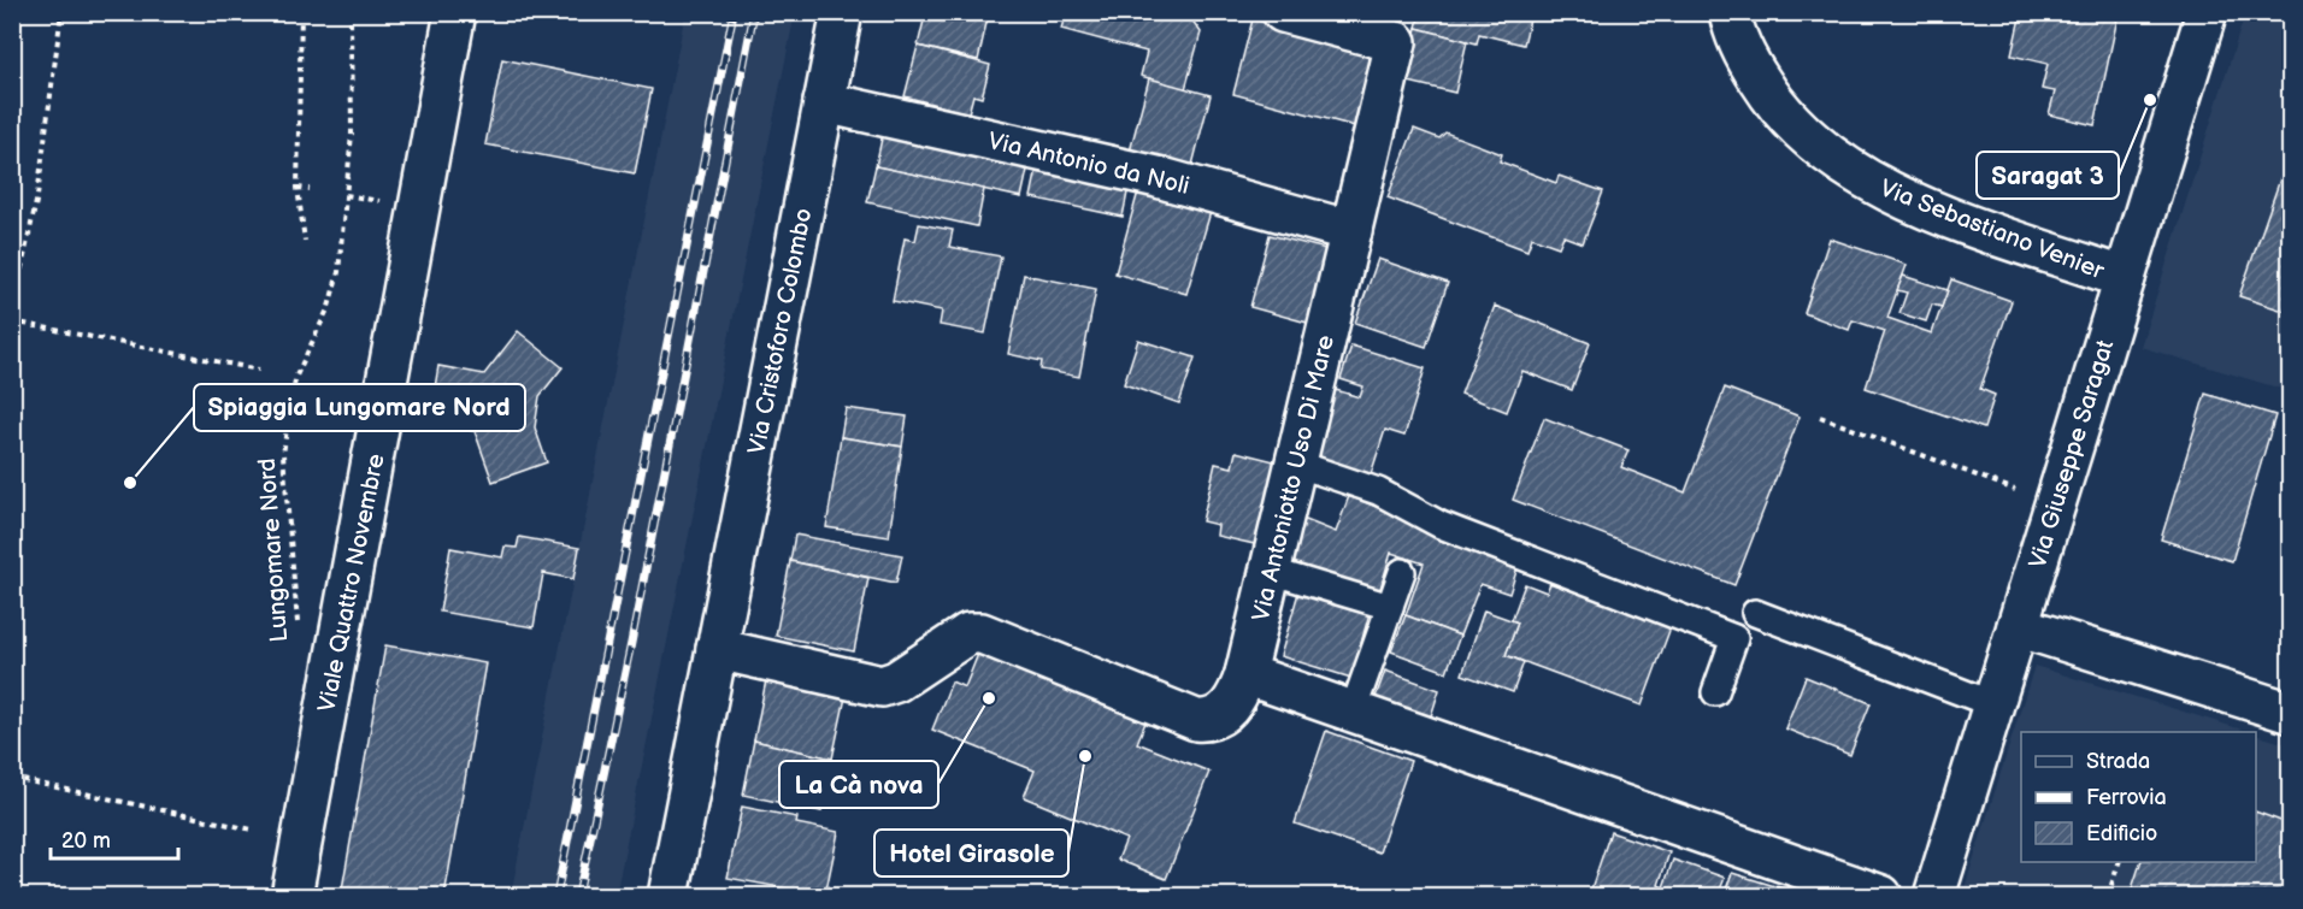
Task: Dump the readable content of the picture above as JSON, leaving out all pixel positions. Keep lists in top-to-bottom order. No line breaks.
{"streets":{"street":["Via Antonio da Noli","Via Sebastiano Venier","Via Cristoforo Colombo","Via Giuseppe Saragat","Via Antoniotto Uso Di Mare","Viale Quattro Novembre"],"path":["Lungomare Nord"]},"crossings":[["Via Antonio da Noli","Via Cristoforo Colombo"],["Via Antonio da Noli","Via Antoniotto Uso Di Mare"],["Via Sebastiano Venier","Via Giuseppe Saragat"],["Via Cristoforo Colombo","Via Antoniotto Uso Di Mare"]],"places":["Saragat 3","Spiaggia Lungomare Nord","La Cà nova","Hotel Girasole"],"legend":["Strada","Ferrovia","Edificio"],"scale_bar":"20 m"}
